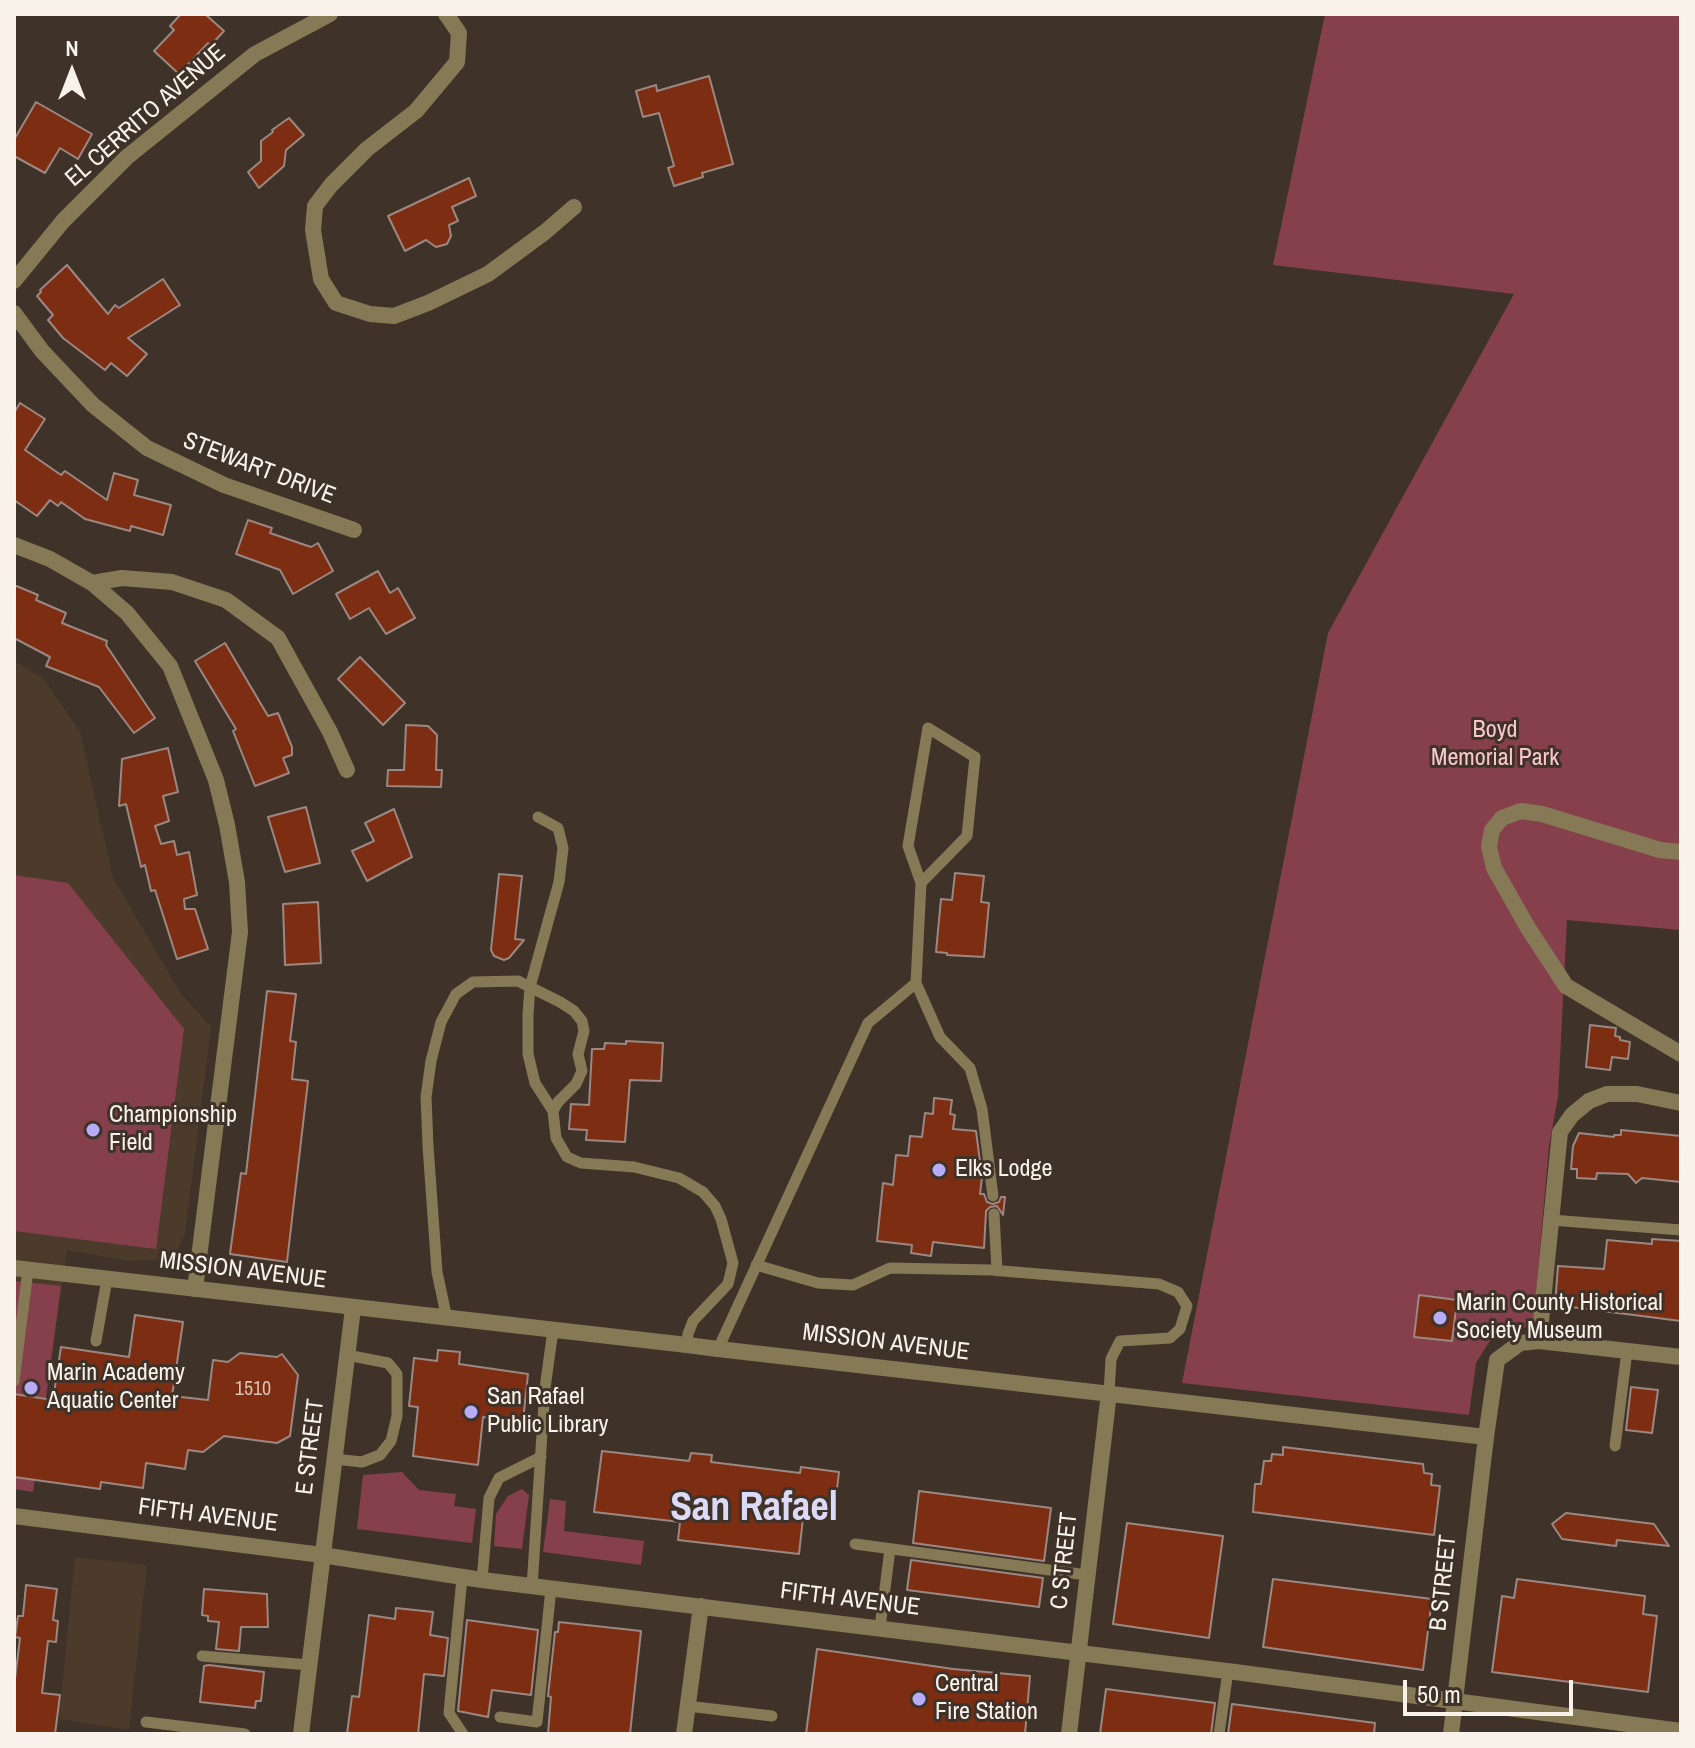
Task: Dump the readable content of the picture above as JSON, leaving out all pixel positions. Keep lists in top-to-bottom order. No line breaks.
{"streets":{"street":["EL CERRITO AVENUE","STEWART DRIVE","MISSION AVENUE","E STREET","FIFTH AVENUE","C STREET","B STREET"]},"crossings":[["MISSION AVENUE","E STREET"],["MISSION AVENUE","C STREET"],["MISSION AVENUE","B STREET"],["E STREET","FIFTH AVENUE"],["FIFTH AVENUE","C STREET"],["FIFTH AVENUE","B STREET"]],"districts":["San Rafael"],"parks":["Boyd Memorial Park"],"places":["Championship Field","Elks Lodge","Marin County Historical Society Museum","Marin Academy Aquatic Center","San Rafael Public Library","Central Fire Station"],"house_numbers":["1510"],"scale_bar":"50 m","north":"top"}
